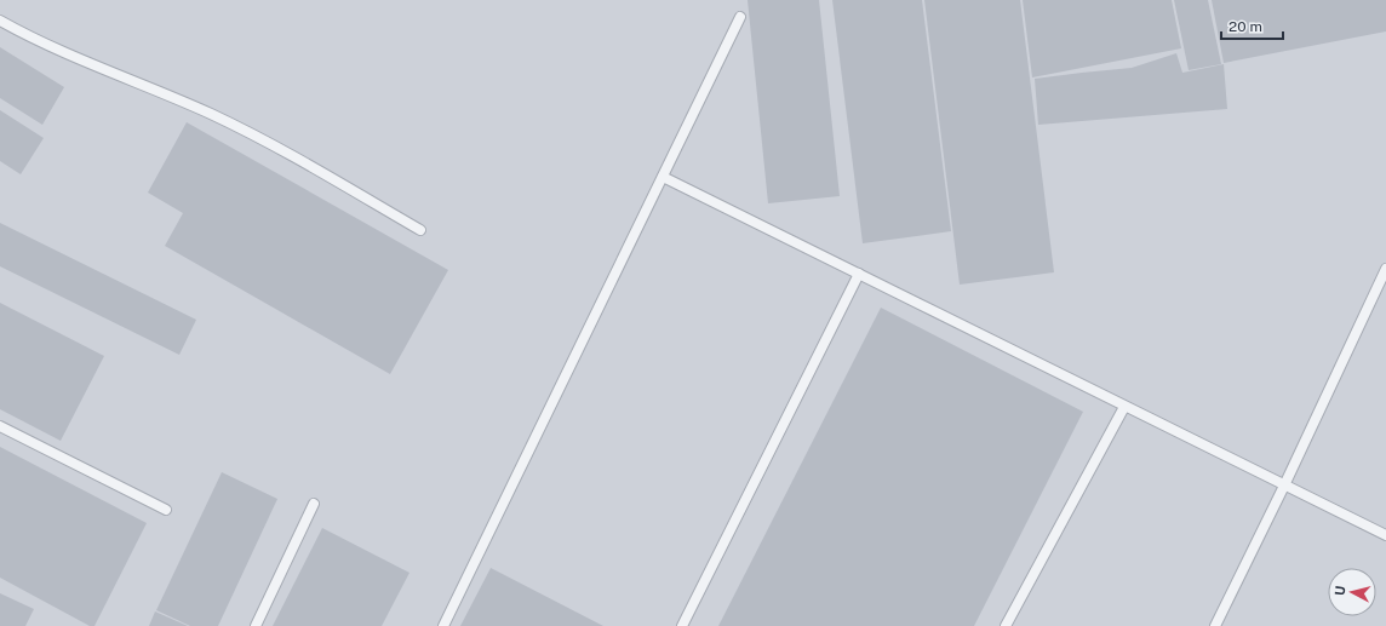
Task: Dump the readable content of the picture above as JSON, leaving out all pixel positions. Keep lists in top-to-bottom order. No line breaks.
{"scale_bar":"20 m","north":"left"}
